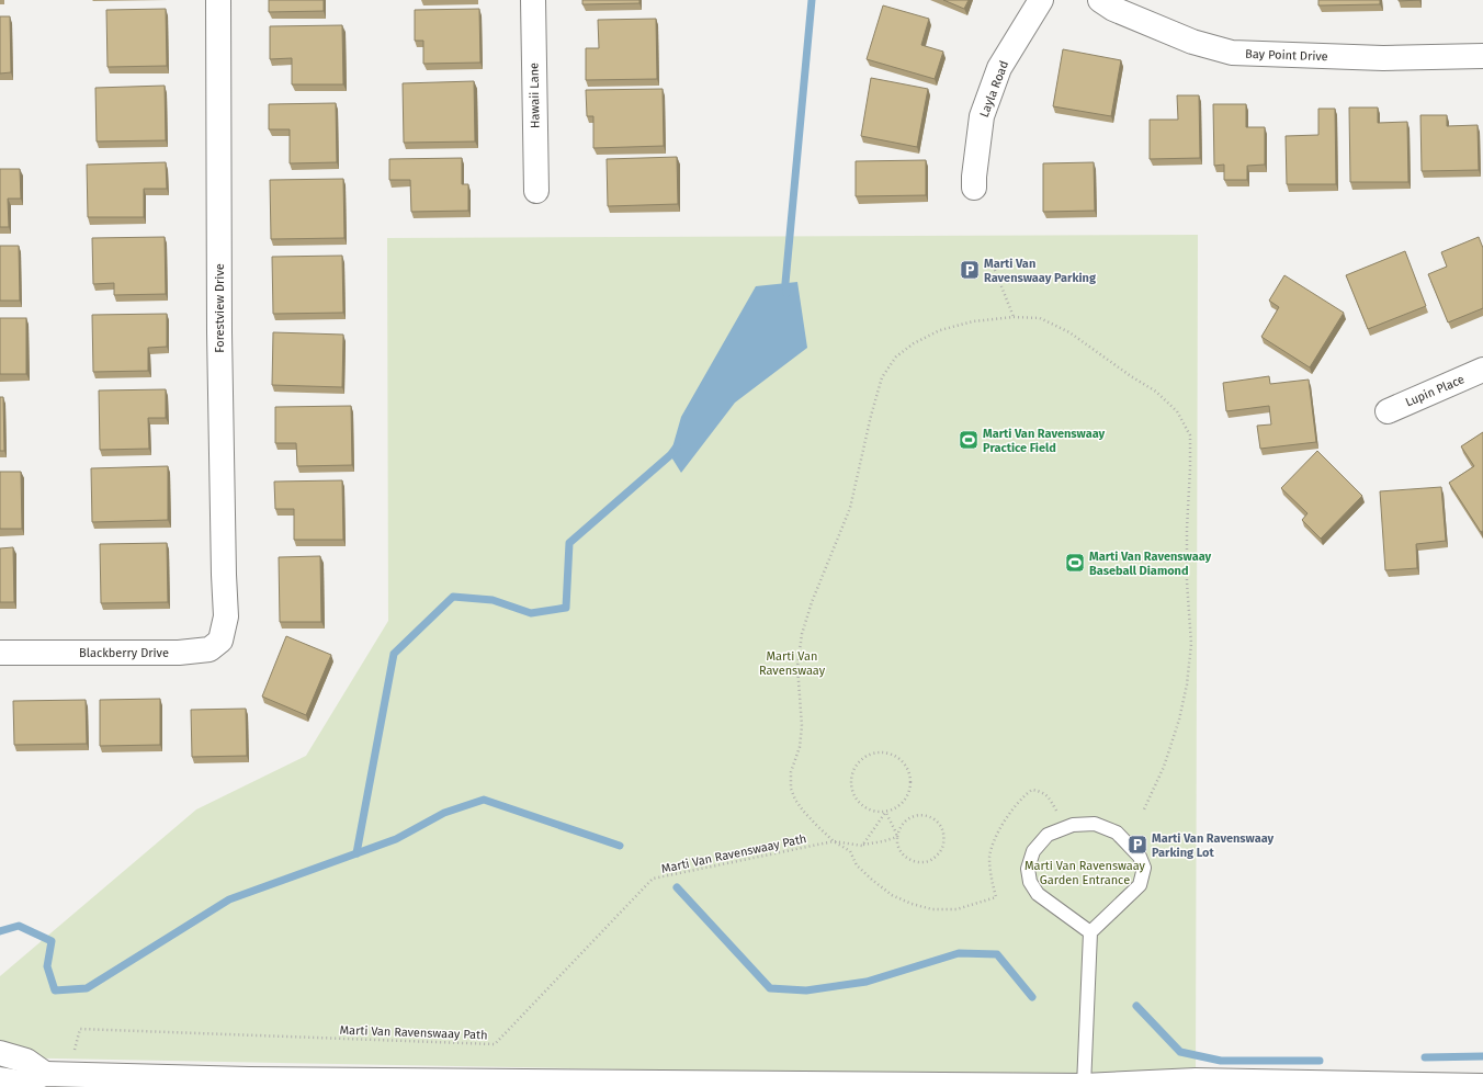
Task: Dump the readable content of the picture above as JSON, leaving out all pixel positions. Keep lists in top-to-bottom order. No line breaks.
{"streets":{"street":["Bay Point Drive","Layla Road","Hawaii Lane","Forestview Drive","Lupin Place","Blackberry Drive"],"path":["Marti Van Ravenswaay Path"]},"crossings":[["Forestview Drive","Blackberry Drive"]],"parks":["Marti Van Ravenswaay","Marti Van Ravenswaay Garden Entrance"],"places":{"parking":["Marti Van Ravenswaay Parking","Marti Van Ravenswaay Parking Lot"],"sports":["Marti Van Ravenswaay Practice Field","Marti Van Ravenswaay Baseball Diamond"]}}
